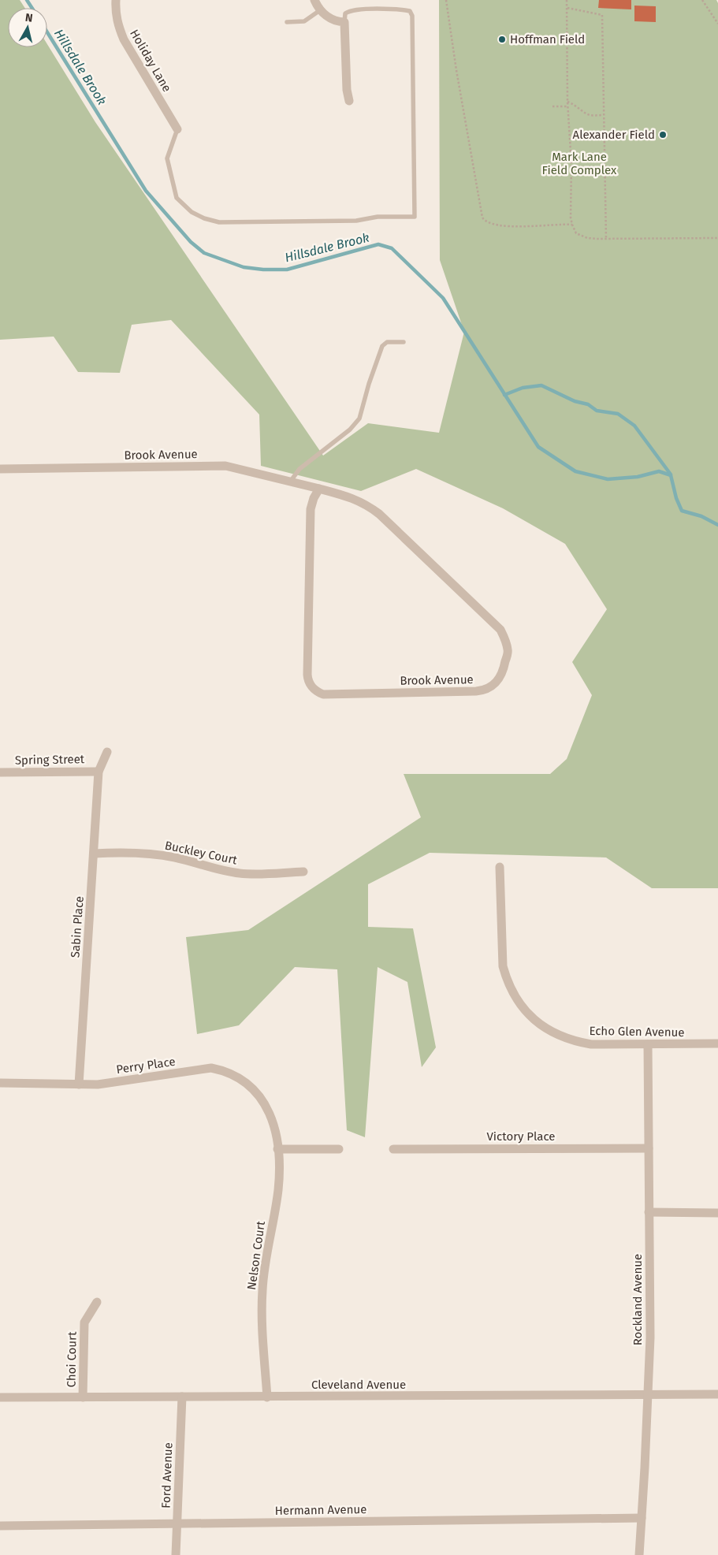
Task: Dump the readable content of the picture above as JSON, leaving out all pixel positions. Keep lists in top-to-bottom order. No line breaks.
{"streets":{"street":["Holiday Lane","Brook Avenue","Spring Street","Buckley Court","Sabin Place","Echo Glen Avenue","Perry Place","Victory Place","Nelson Court","Rockland Avenue","Choi Court","Cleveland Avenue","Ford Avenue","Hermann Avenue"]},"crossings":[["Spring Street","Sabin Place"],["Buckley Court","Sabin Place"],["Sabin Place","Perry Place"],["Echo Glen Avenue","Rockland Avenue"],["Perry Place","Nelson Court"],["Victory Place","Rockland Avenue"],["Nelson Court","Cleveland Avenue"],["Rockland Avenue","Cleveland Avenue"],["Rockland Avenue","Hermann Avenue"],["Choi Court","Cleveland Avenue"],["Cleveland Avenue","Ford Avenue"],["Ford Avenue","Hermann Avenue"]],"water":["Hillsdale Brook"],"parks":["Mark Lane Field Complex"],"places":["Hoffman Field","Alexander Field"],"north":"top"}
